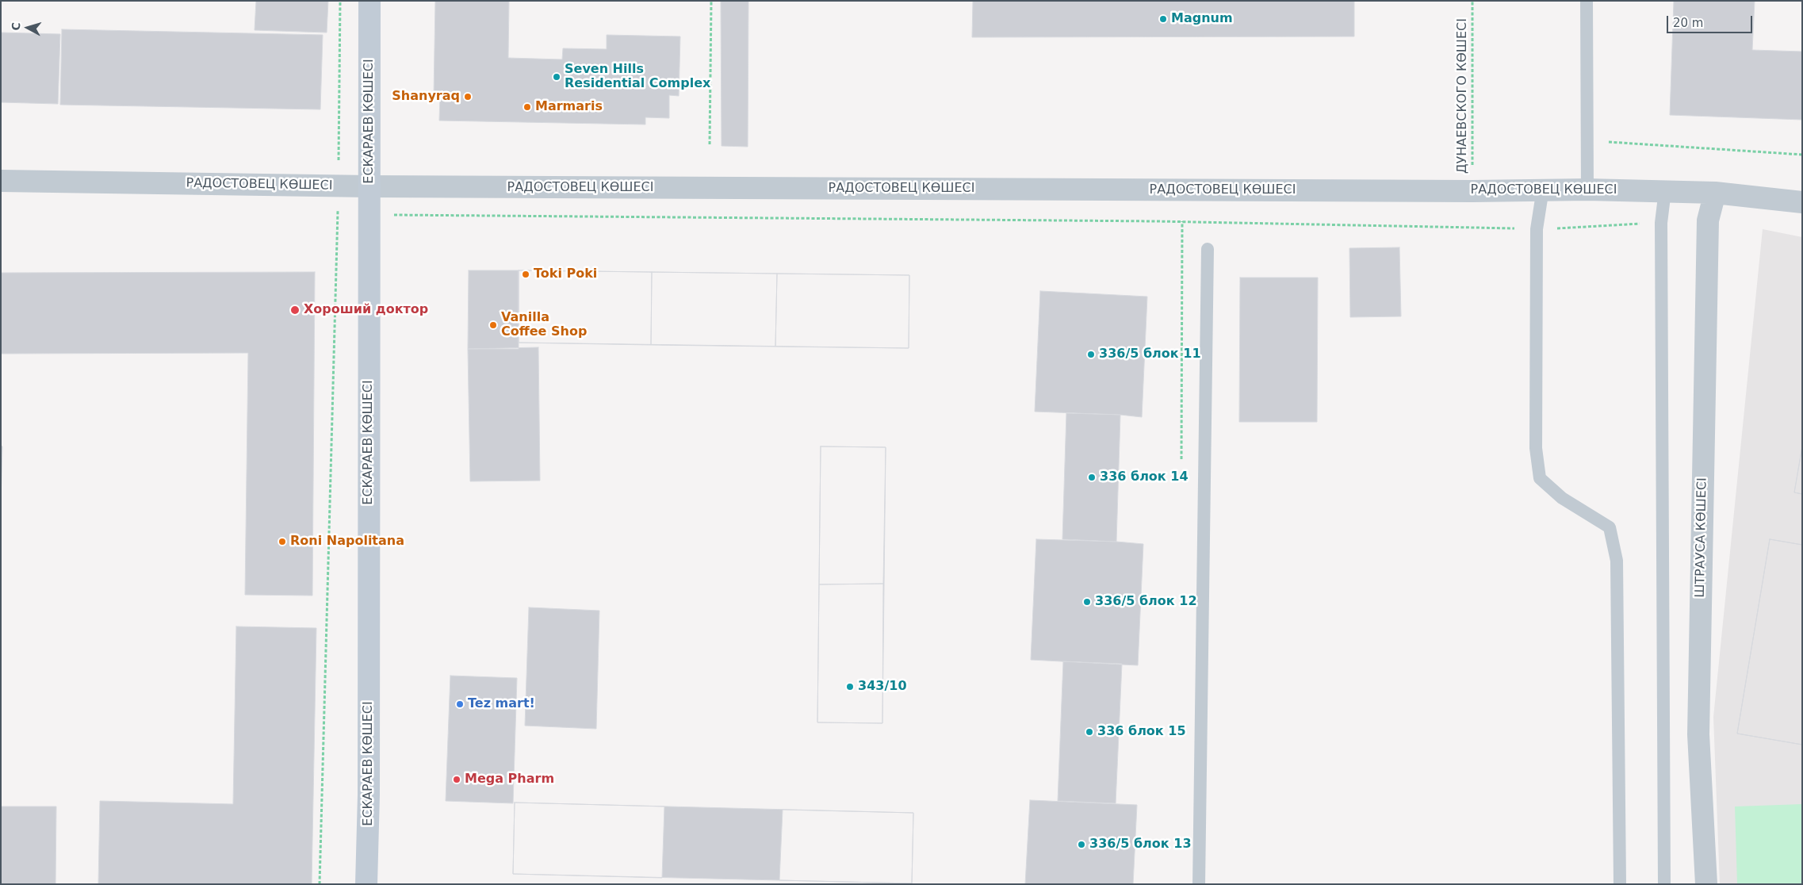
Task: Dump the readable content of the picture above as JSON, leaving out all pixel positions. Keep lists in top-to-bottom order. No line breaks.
{"streets":{"street":["ЕСКАРАЕВ КӨШЕСІ","РАДОСТОВЕЦ КӨШЕСІ","ШТРАУСА КӨШЕСІ"],"path":["ДУНАЕВСКОГО КӨШЕСІ"]},"crossings":[["ДУНАЕВСКОГО КӨШЕСІ","РАДОСТОВЕЦ КӨШЕСІ"],["ЕСКАРАЕВ КӨШЕСІ","РАДОСТОВЕЦ КӨШЕСІ"],["РАДОСТОВЕЦ КӨШЕСІ","ШТРАУСА КӨШЕСІ"]],"places":["Magnum","Seven Hills Residential Complex","Shanyraq","Marmaris","Toki Poki","Хороший доктор","Vanilla Coffee Shop","336/5 блок 11","336 блок 14","Roni Napolitana","336/5 блок 12","343/10","Tez mart!","336 блок 15","Mega Pharm","336/5 блок 13"],"scale_bar":"20 m","north":"left"}
